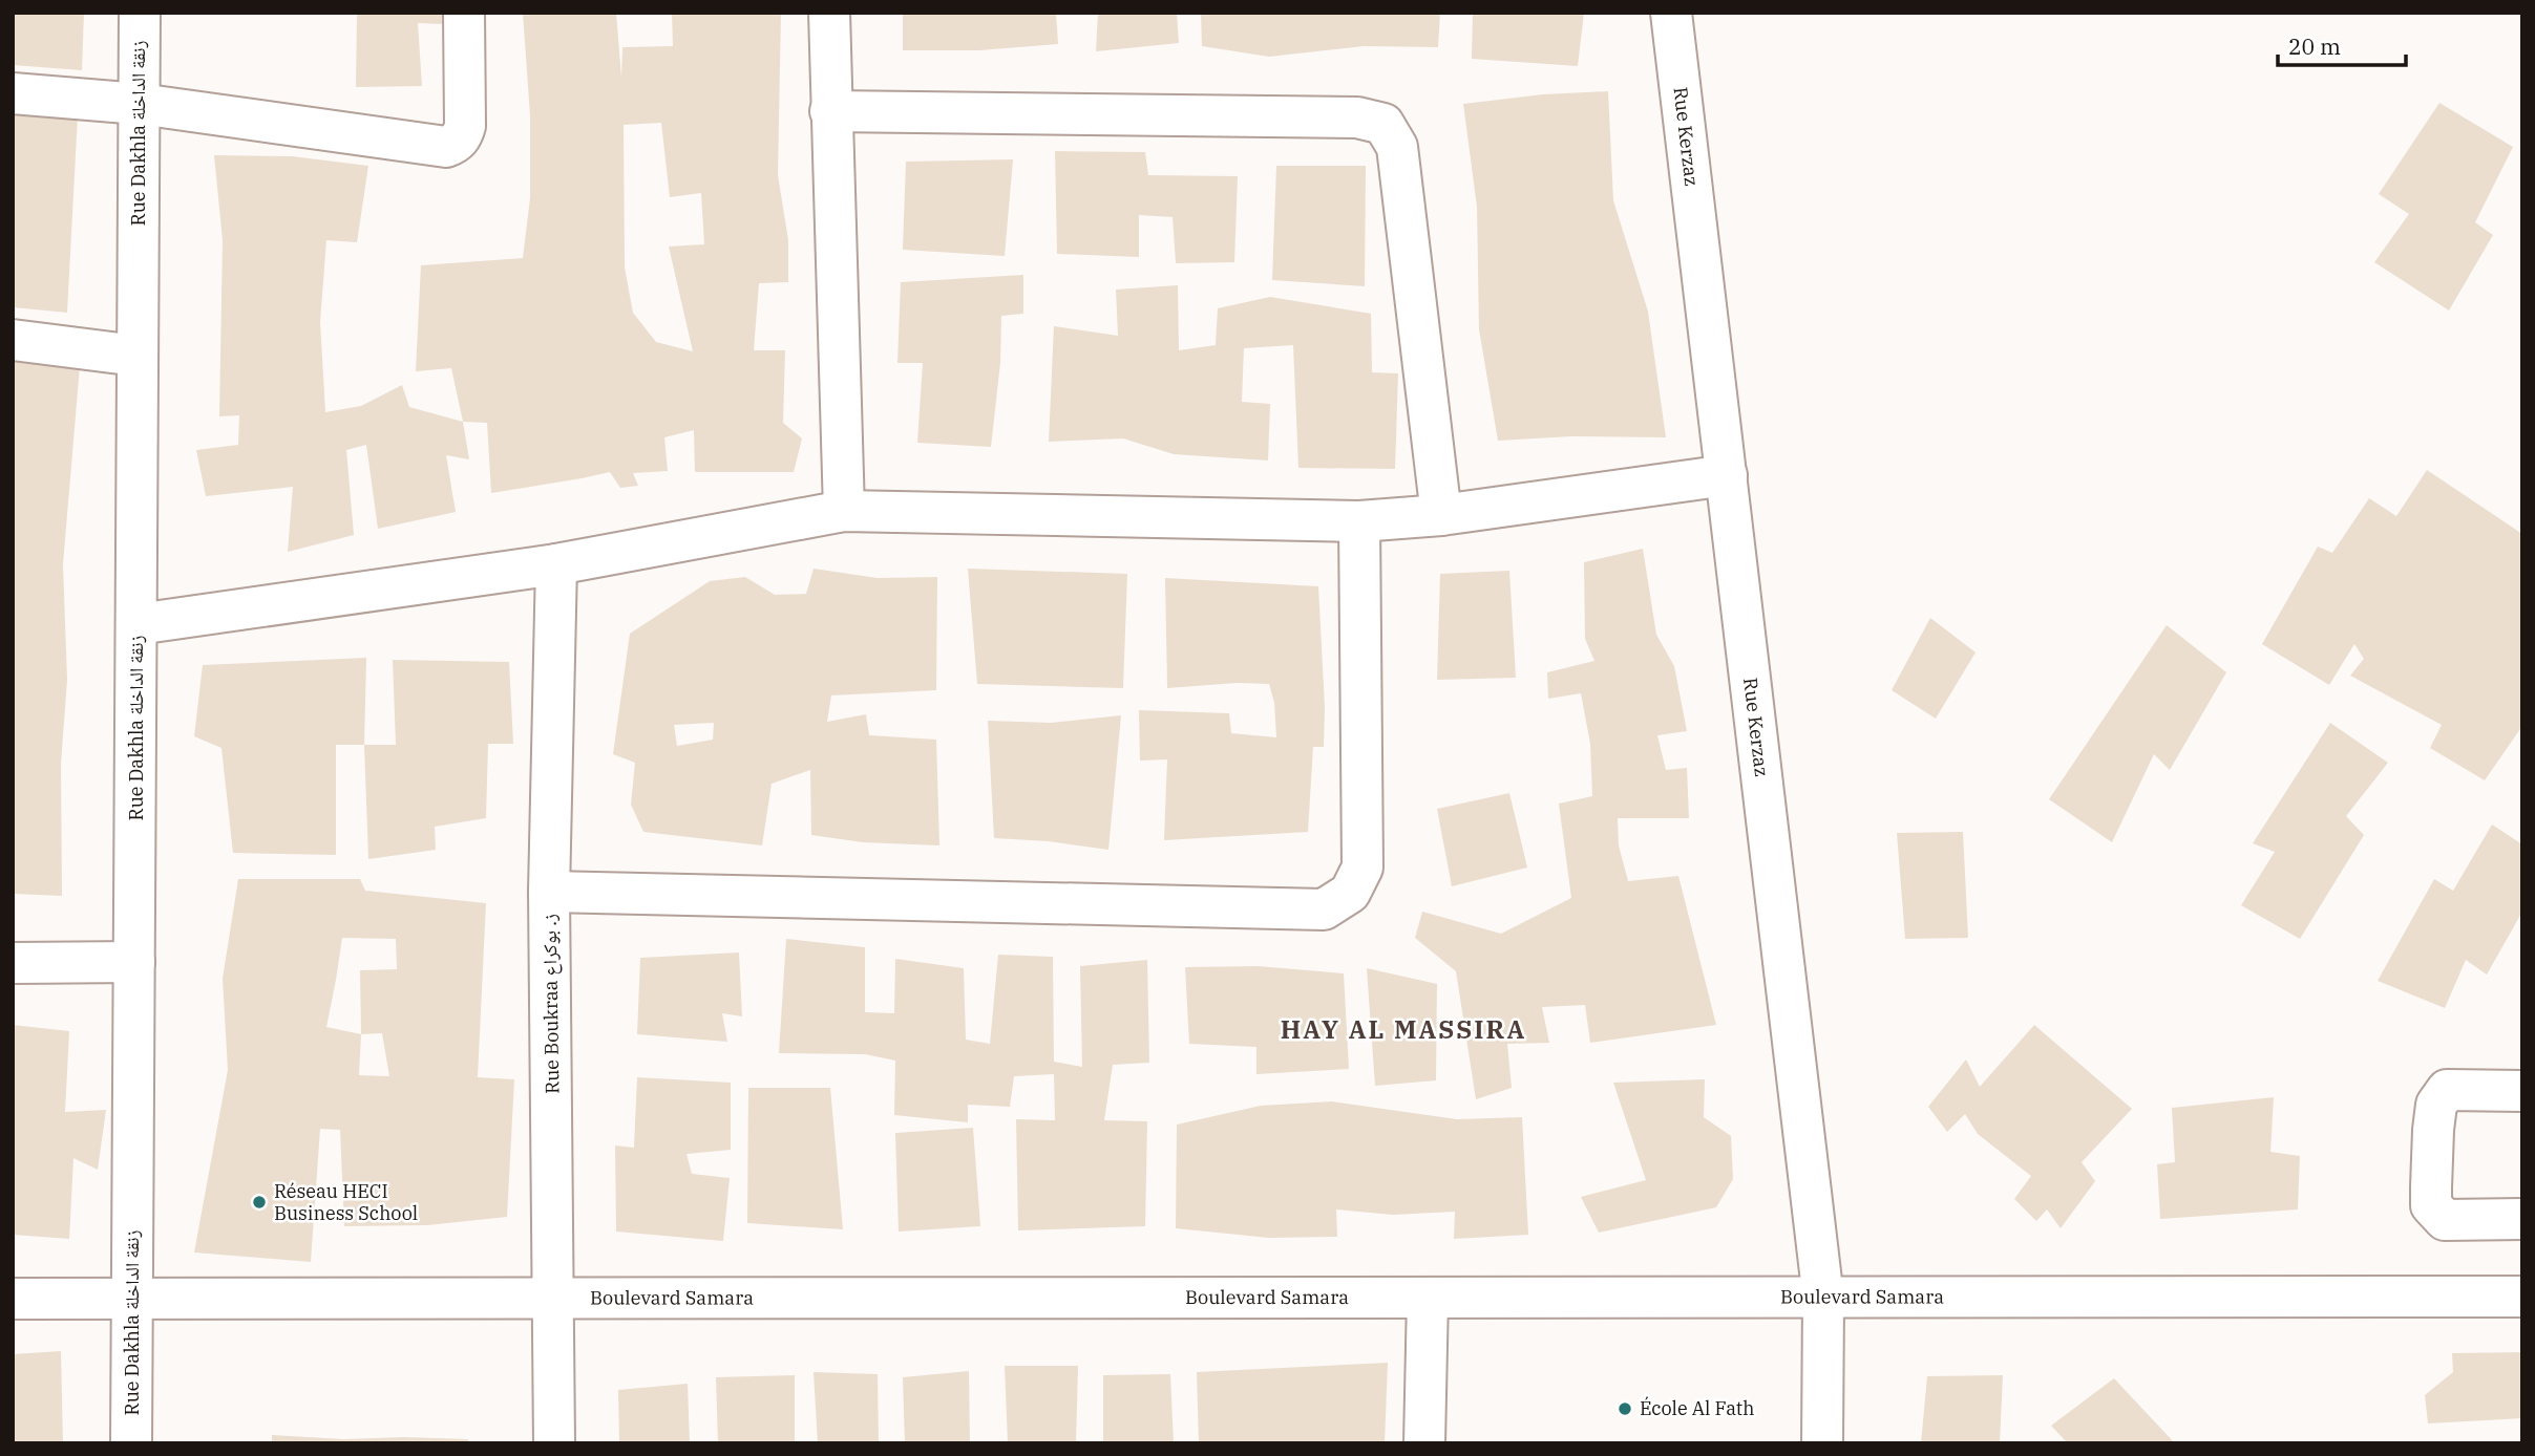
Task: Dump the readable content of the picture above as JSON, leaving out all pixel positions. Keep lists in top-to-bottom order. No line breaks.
{"streets":{"street":["Rue Dakhla زنقة الداخلة","Rue Kerzaz","Rue Boukraa ز. بوكراع","Boulevard Samara"]},"crossings":[["Rue Dakhla زنقة الداخلة","Boulevard Samara"],["Rue Kerzaz","Boulevard Samara"],["Rue Boukraa ز. بوكراع","Boulevard Samara"]],"districts":["HAY AL MASSIRA"],"places":["Réseau HECI Business School","École Al Fath"],"scale_bar":"20 m"}
